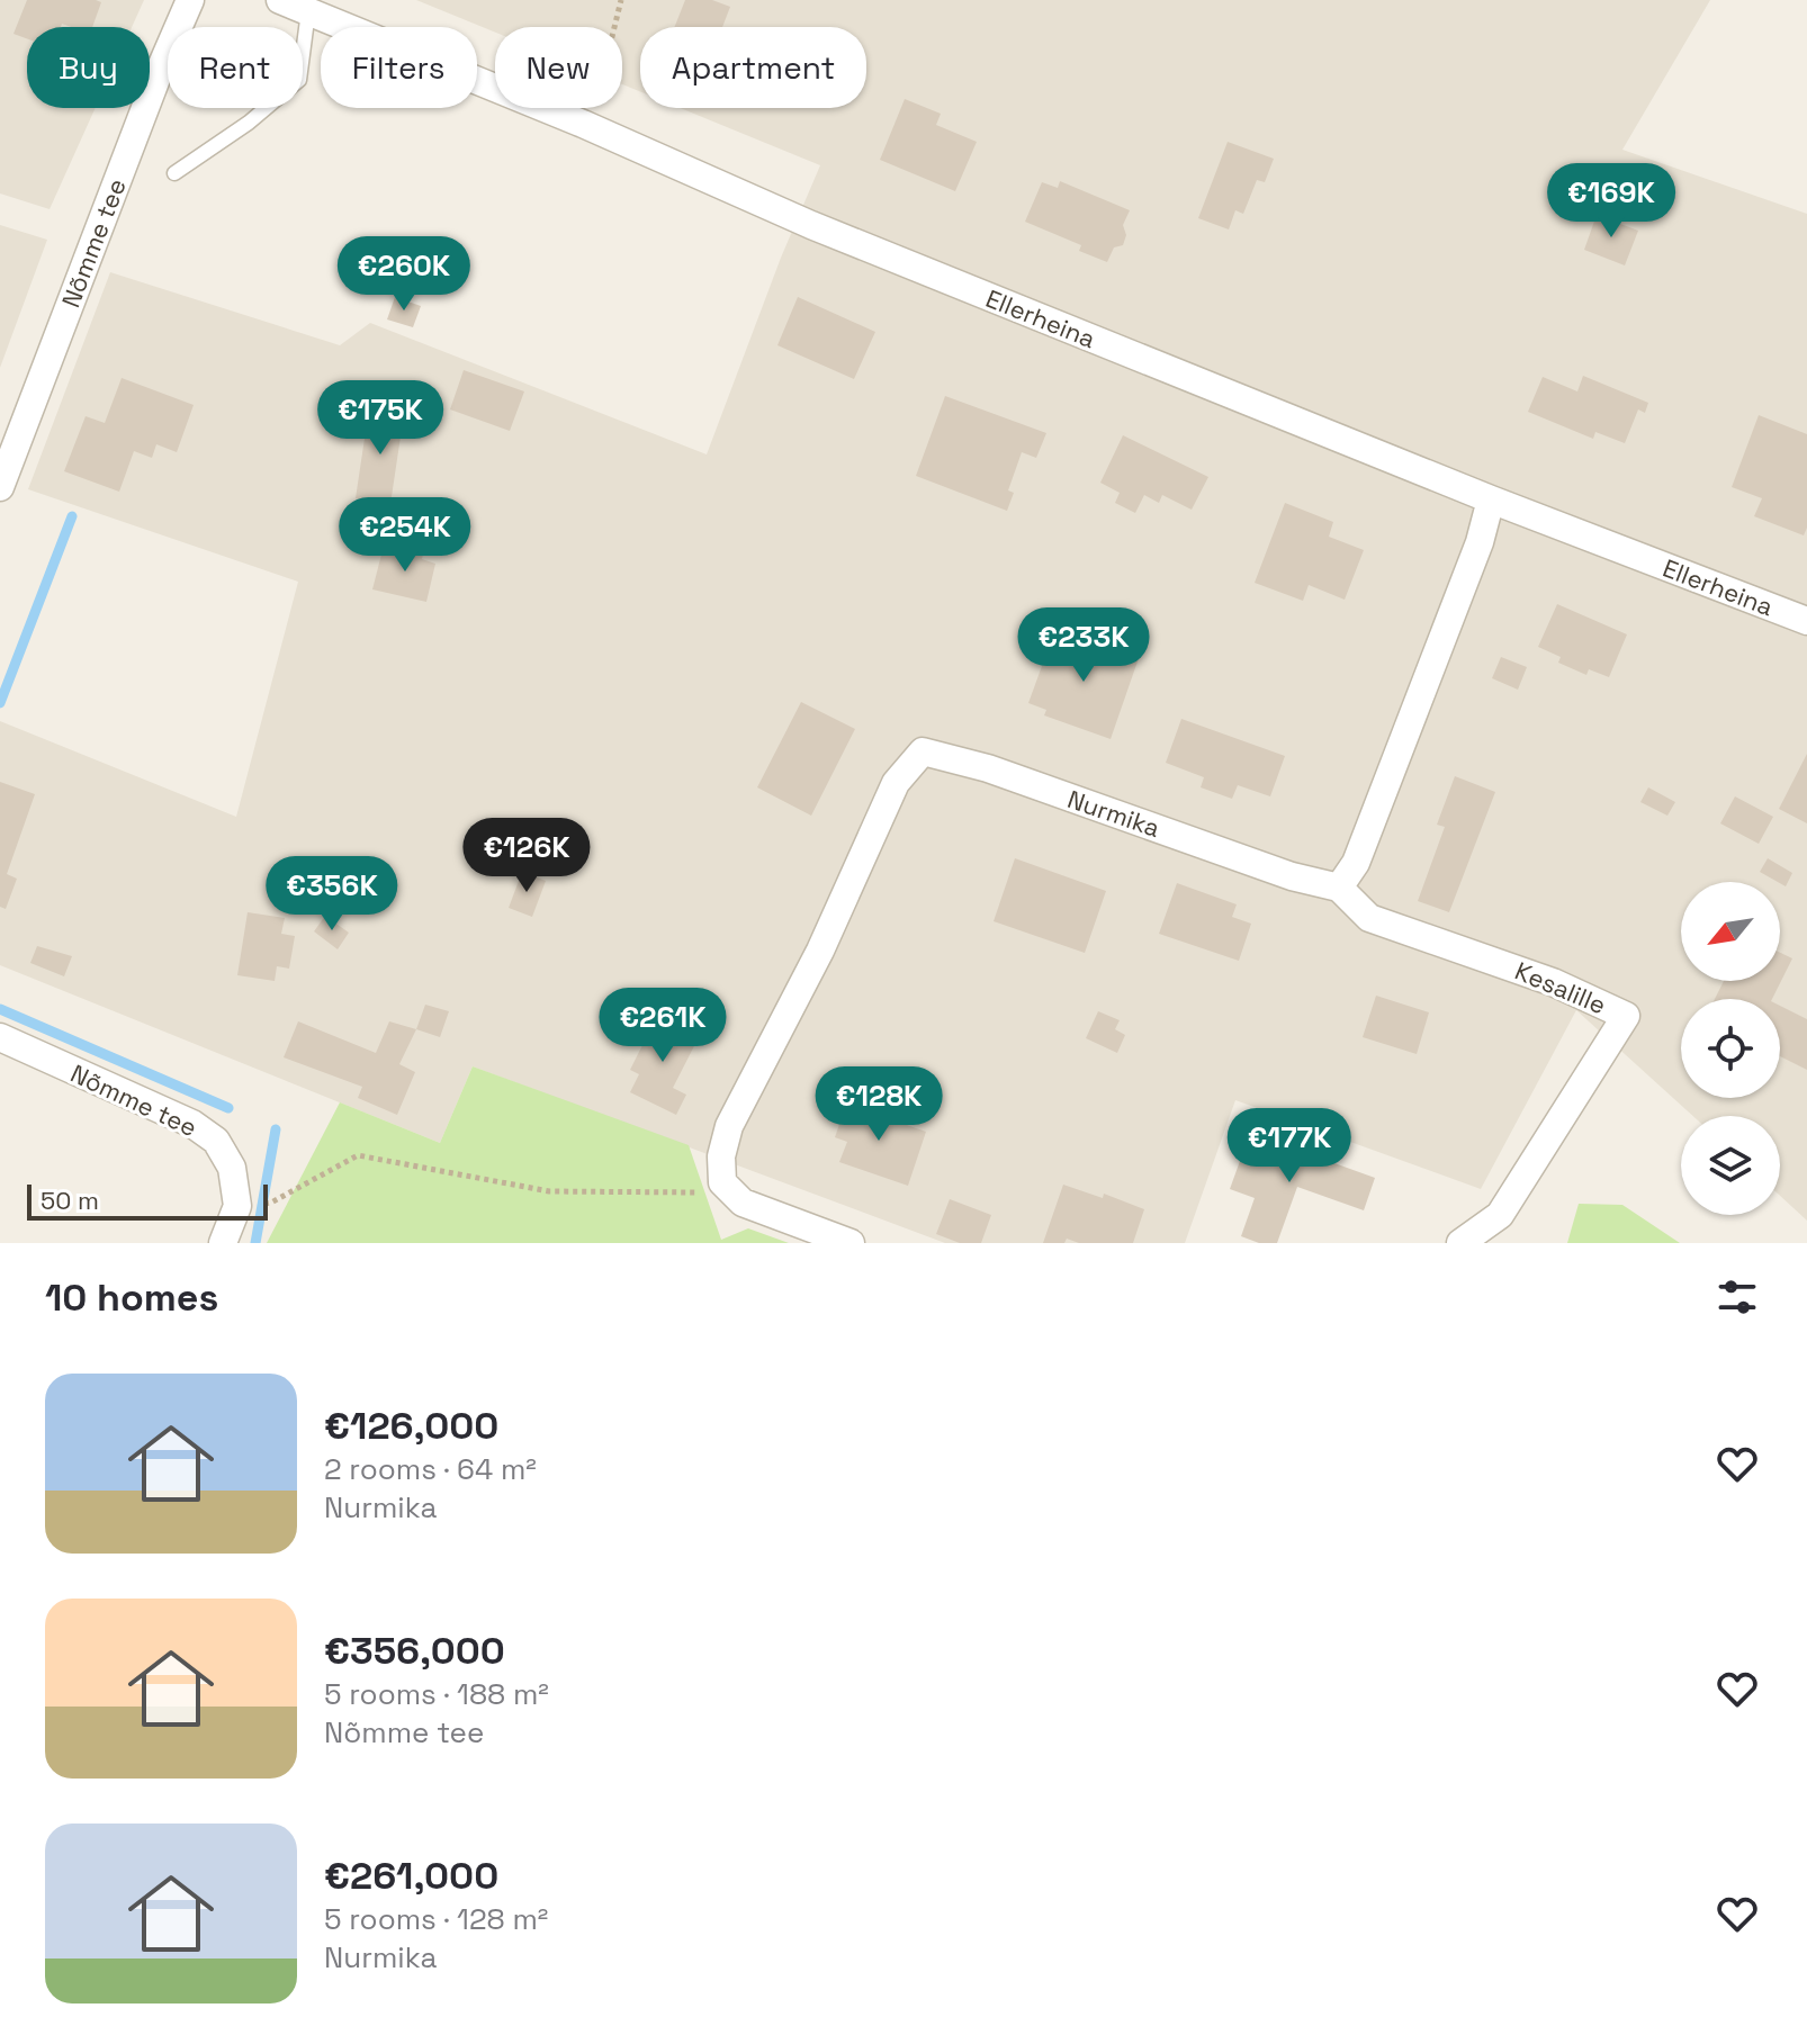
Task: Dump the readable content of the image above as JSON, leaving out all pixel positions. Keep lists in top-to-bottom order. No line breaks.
{"streets":{"street":["Nõmme tee","Ellerheina","Nurmika","Kesalille"]},"crossings":[["Nurmika","Kesalille"]],"scale_bar":"50 m","north":"bottom left","page":{"chip":["Buy","Rent","Filters","New","Apartment"],"price":["€169K","€260K","€175K","€254K","€233K","€126K","€356K","€261K","€128K","€177K"],"scale":"50 m","heading":"10 homes","list":[{"name":"€126,000","note":"2 rooms · 64 m² · Nurmika"},{"name":"€356,000","note":"5 rooms · 188 m² · Nõmme tee"},{"name":"€261,000","note":"5 rooms · 128 m² · Nurmika"}]}}
